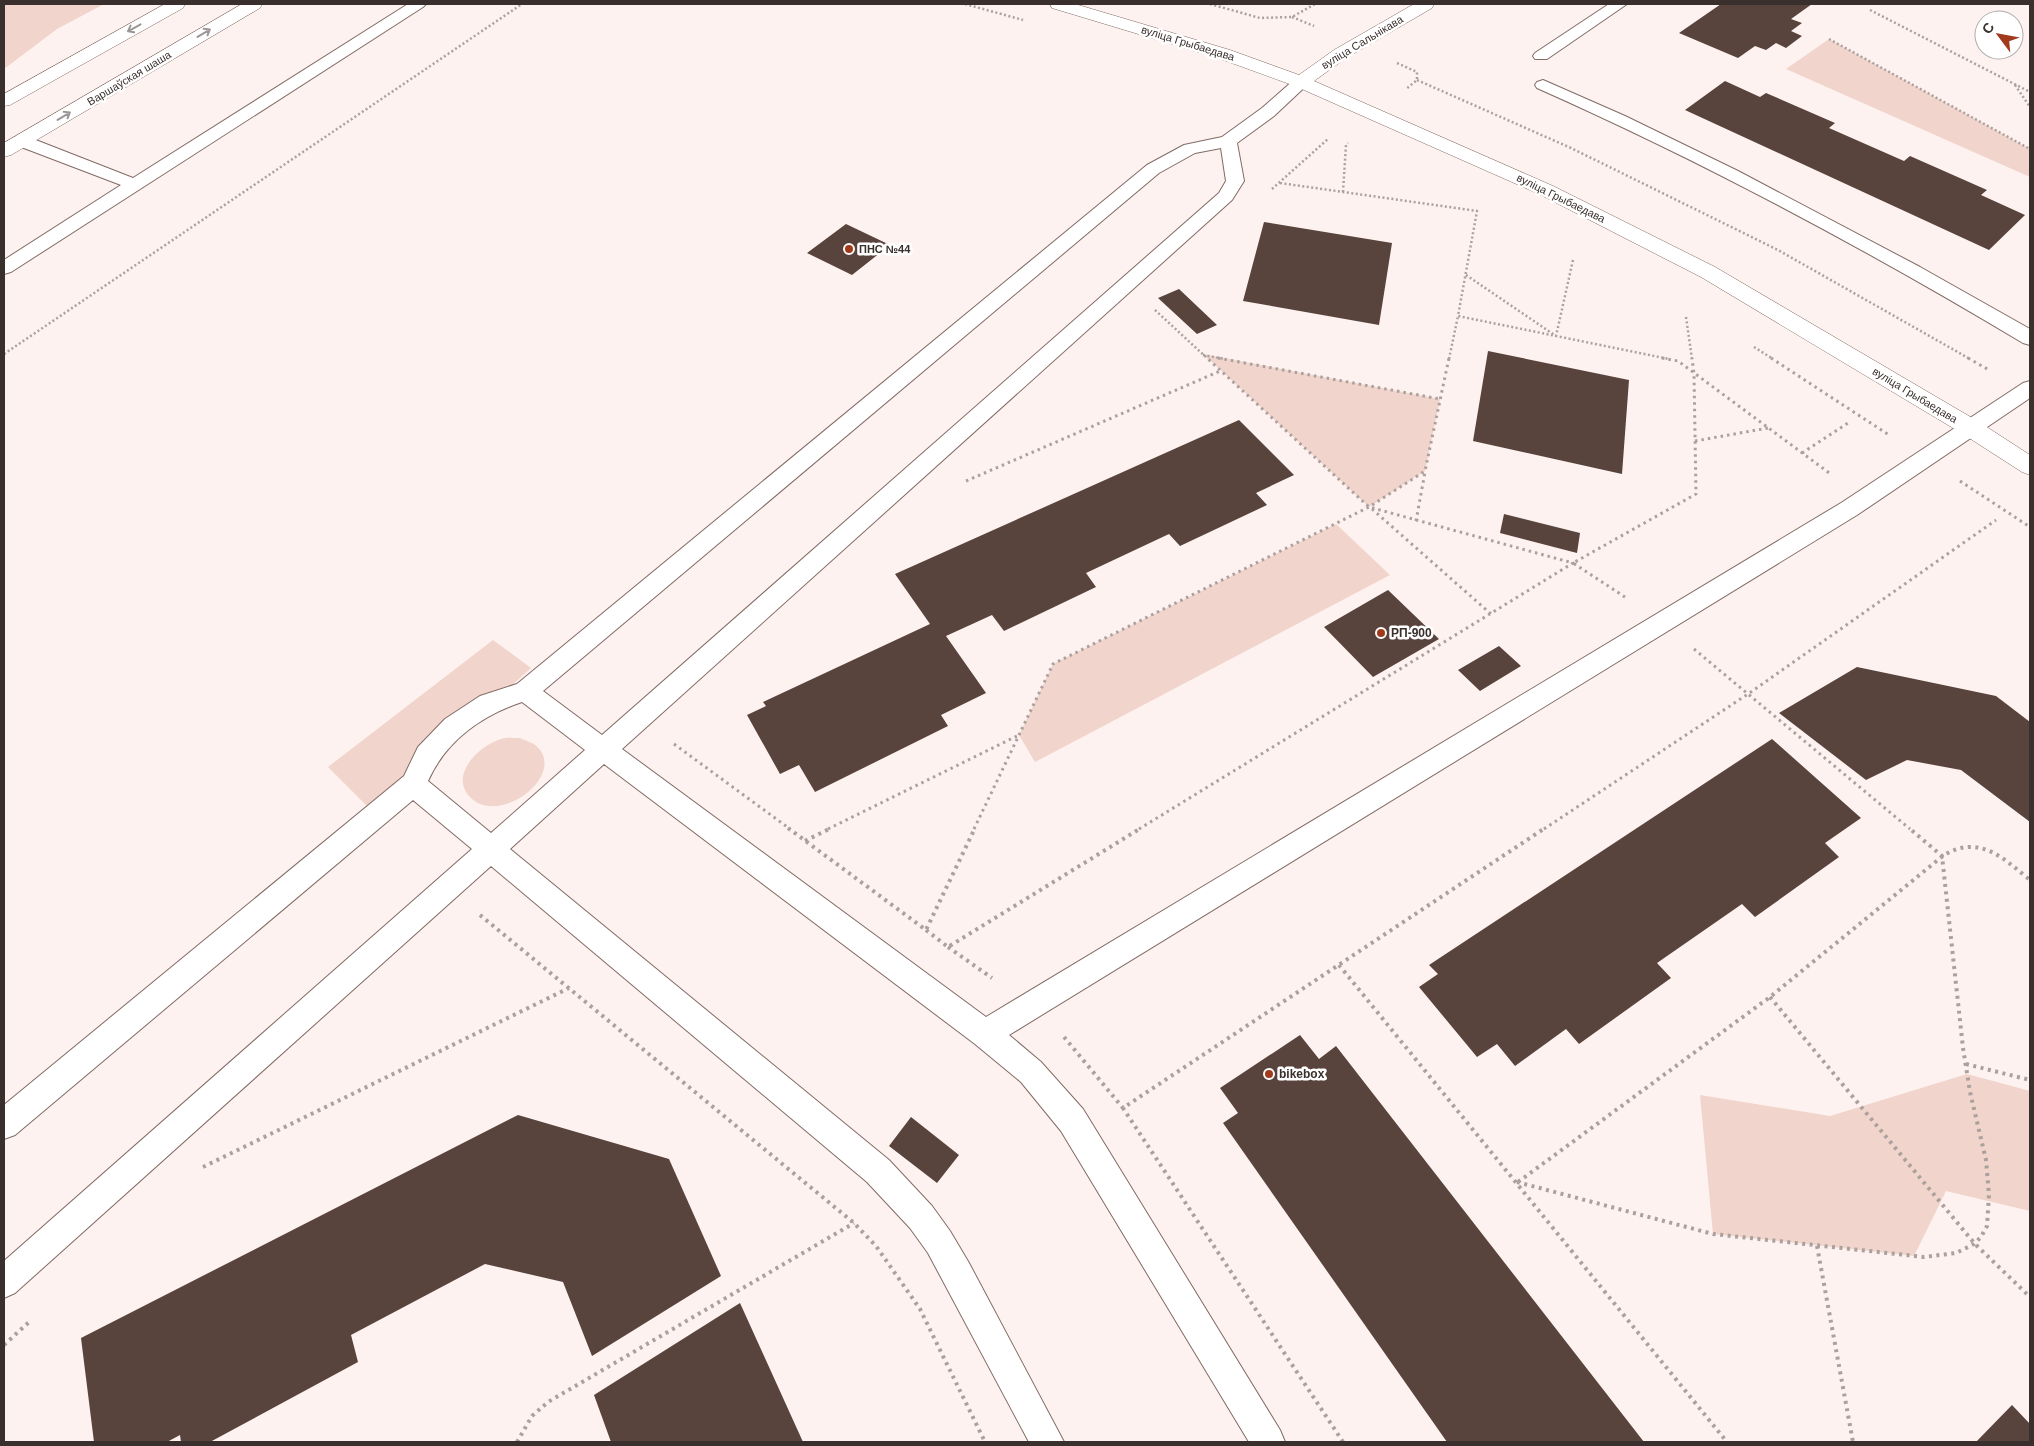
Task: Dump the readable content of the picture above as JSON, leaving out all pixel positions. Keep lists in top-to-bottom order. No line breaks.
{"streets":{"main road":["вуліца Сальнікава","вуліца Грыбаедава","Варшаўская шаша"]},"crossings":[["вуліца Сальнікава","вуліца Грыбаедава"]],"places":["ПНС №44","РП-900","bikebox"],"north":"top left"}
